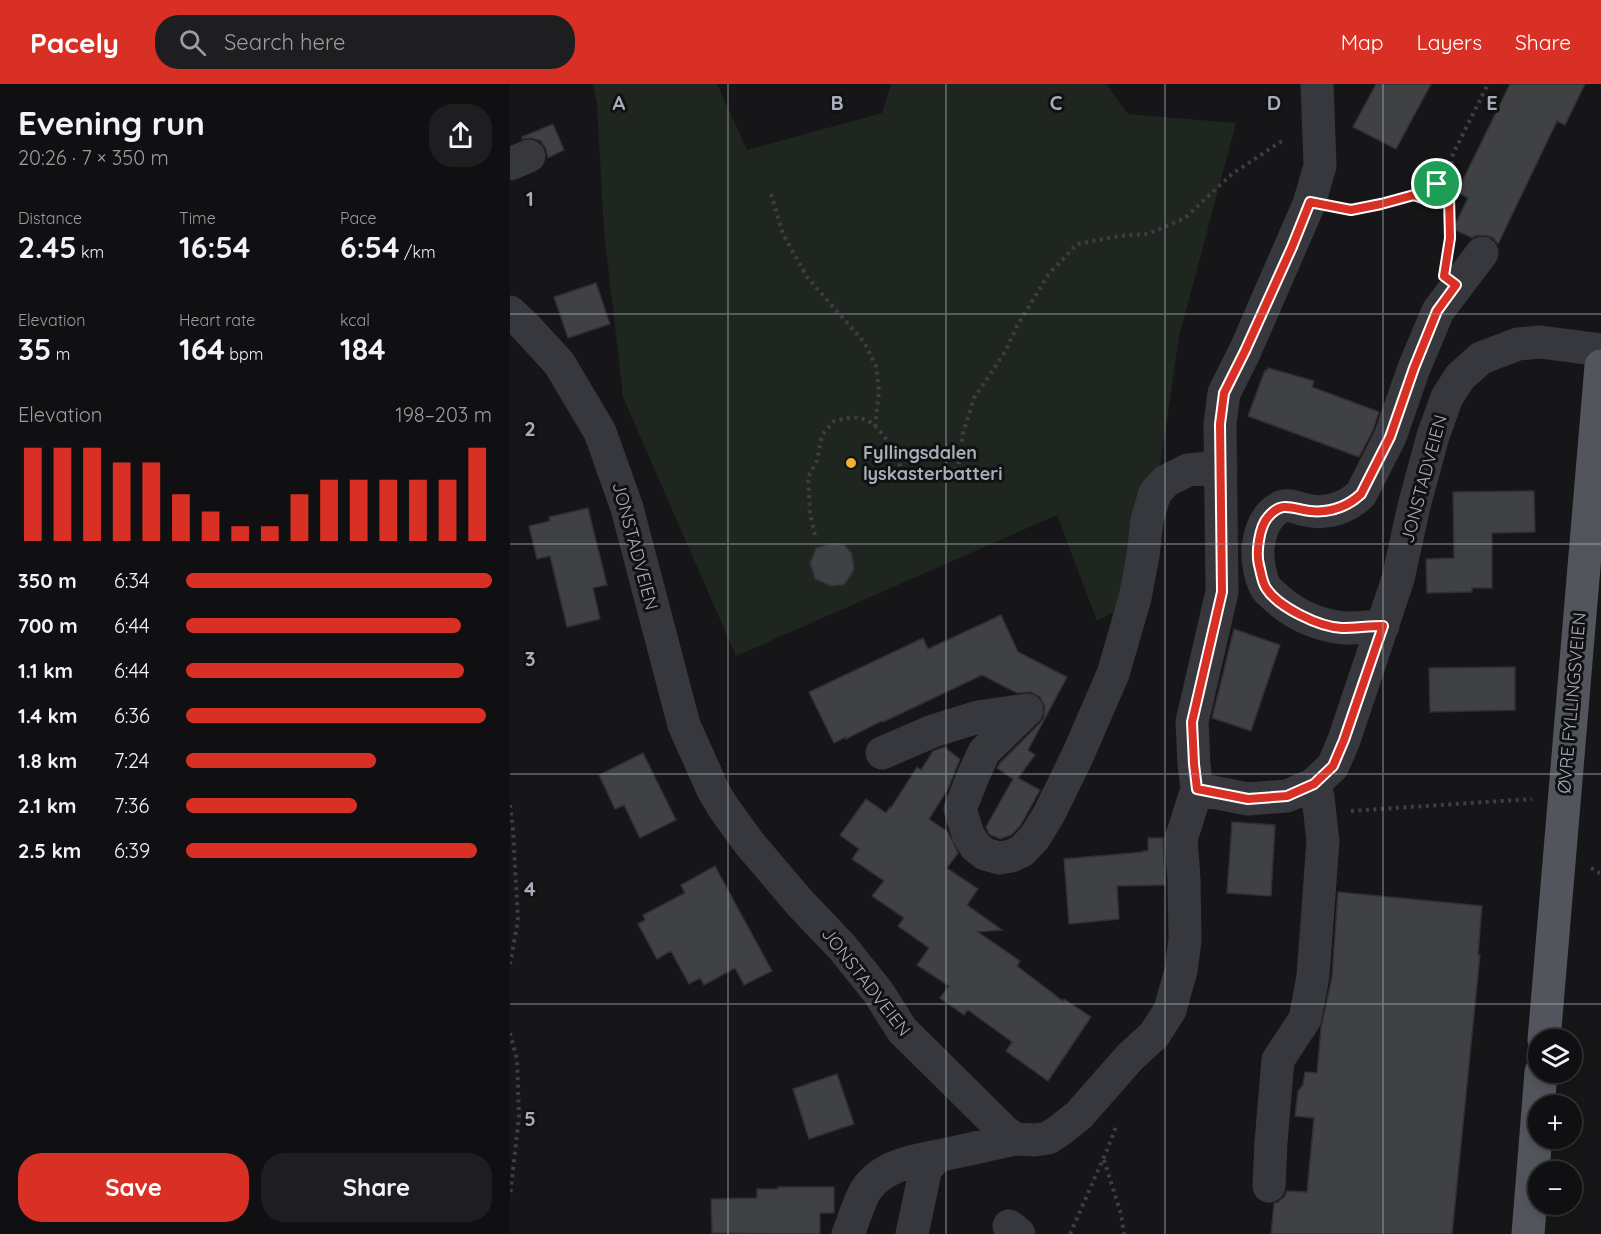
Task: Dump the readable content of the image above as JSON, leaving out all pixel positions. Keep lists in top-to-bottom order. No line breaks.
{"streets":{"main road":["ØVRE FYLLINGSVEIEN"],"street":["JONSTADVEIEN"]},"places":["Fyllingsdalen lyskasterbatteri"],"page":{"header":"Pacely","search":"Search here","nav":["Map","Layers","Share"],"heading":["Evening run","20:26 · 7 × 350 m"],"stats":[["Distance","2.45 km"],["Time","16:54"],["Pace","6:54 /km"],["Elevation","35 m"],["Heart rate","164 bpm"],["kcal","184"]],"chart":["Elevation","198–203 m"],"list":[{"name":"350 m","note":"6:34"},{"name":"700 m","note":"6:44"},{"name":"1.1 km","note":"6:44"},{"name":"1.4 km","note":"6:36"},{"name":"1.8 km","note":"7:24"},{"name":"2.1 km","note":"7:36"},{"name":"2.5 km","note":"6:39"}],"map_buttons":["+","−"],"buttons":["Save","Share"]},"grid":{"columns":["A","B","C","D","E"],"rows":["1","2","3","4","5"]}}
